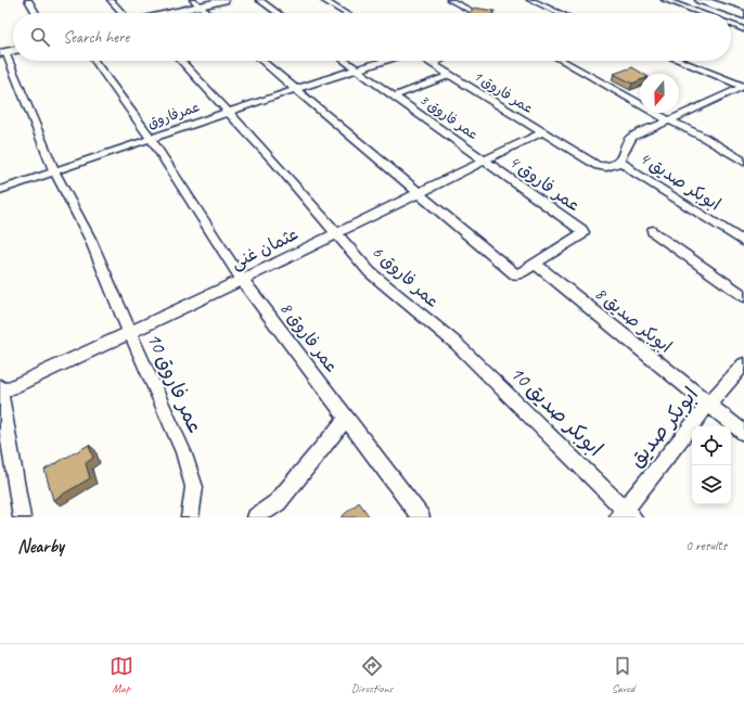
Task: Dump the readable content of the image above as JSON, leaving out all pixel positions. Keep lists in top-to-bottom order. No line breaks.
{"streets":{"street":["عمر فاروق 1","عمرفاروق","عمر فاروق 3","ابوبکر صدیق 4","عمر فاروق 4","عثمان غنی","عمر فاروق 6","ابوبکر صدیق 8","عمر فاروق 8","عمر فاروق 10","ابوبکر صدیق 10","ابوبکر صدیق"]},"crossings":[["عمر فاروق 1","ابوبکر صدیق 4"],["عمر فاروق 1","عثمان غنی"],["عمرفاروق","عمر فاروق 3"],["عمرفاروق","عمر فاروق 6"],["عمرفاروق","عمر فاروق 8"],["عمرفاروق","عمر فاروق 10"],["عمر فاروق 3","عمر فاروق 4"],["عمر فاروق 3","عثمان غنی"],["عمر فاروق 4","عثمان غنی"],["عمر فاروق 4","ابوبکر صدیق 8"],["عثمان غنی","عمر فاروق 6"],["عثمان غنی","عمر فاروق 8"],["عثمان غنی","عمر فاروق 10"],["عمر فاروق 6","ابوبکر صدیق 10"],["ابوبکر صدیق 8","ابوبکر صدیق"],["ابوبکر صدیق 10","ابوبکر صدیق"]],"north":"bottom","page":{"search":"Search here","heading":["Nearby","0 results"],"nav":["Map","Directions","Saved"]}}
